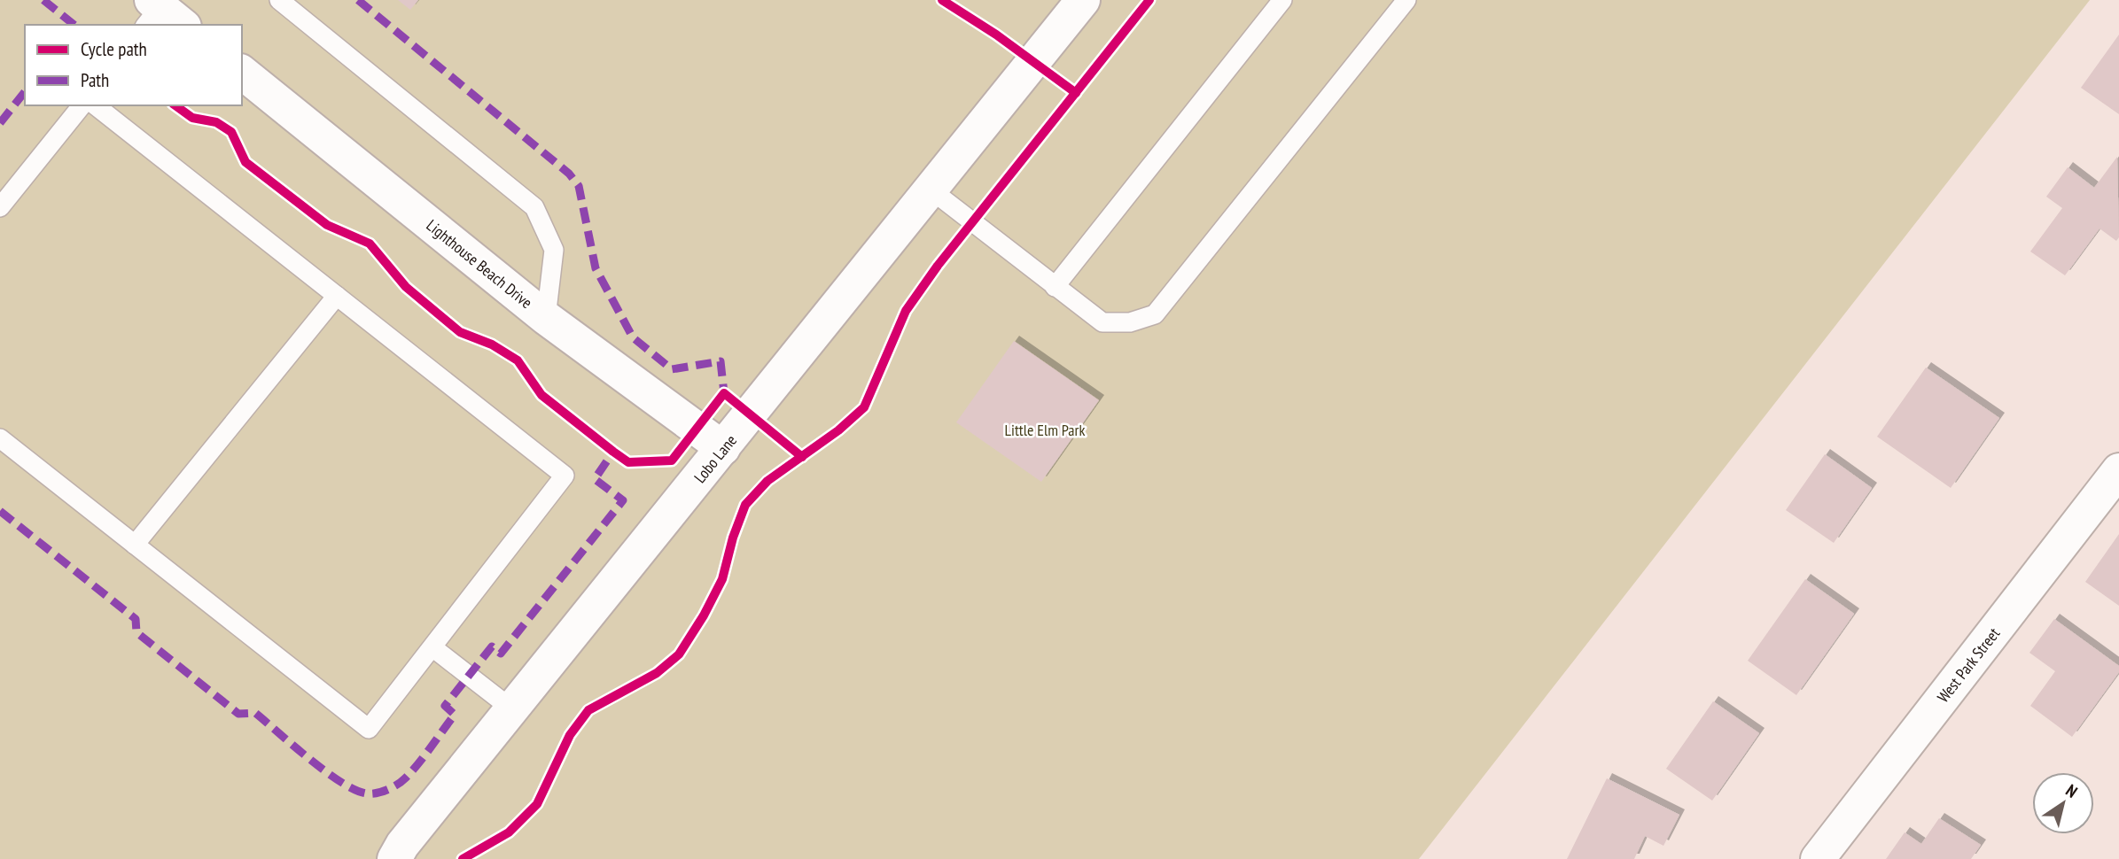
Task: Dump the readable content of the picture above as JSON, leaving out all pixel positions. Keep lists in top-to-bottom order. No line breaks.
{"streets":{"street":["Lighthouse Beach Drive","Lobo Lane","West Park Street"]},"crossings":[["Lighthouse Beach Drive","Lobo Lane"]],"parks":["Little Elm Park"],"legend":["Cycle path","Path"],"north":"top right"}
